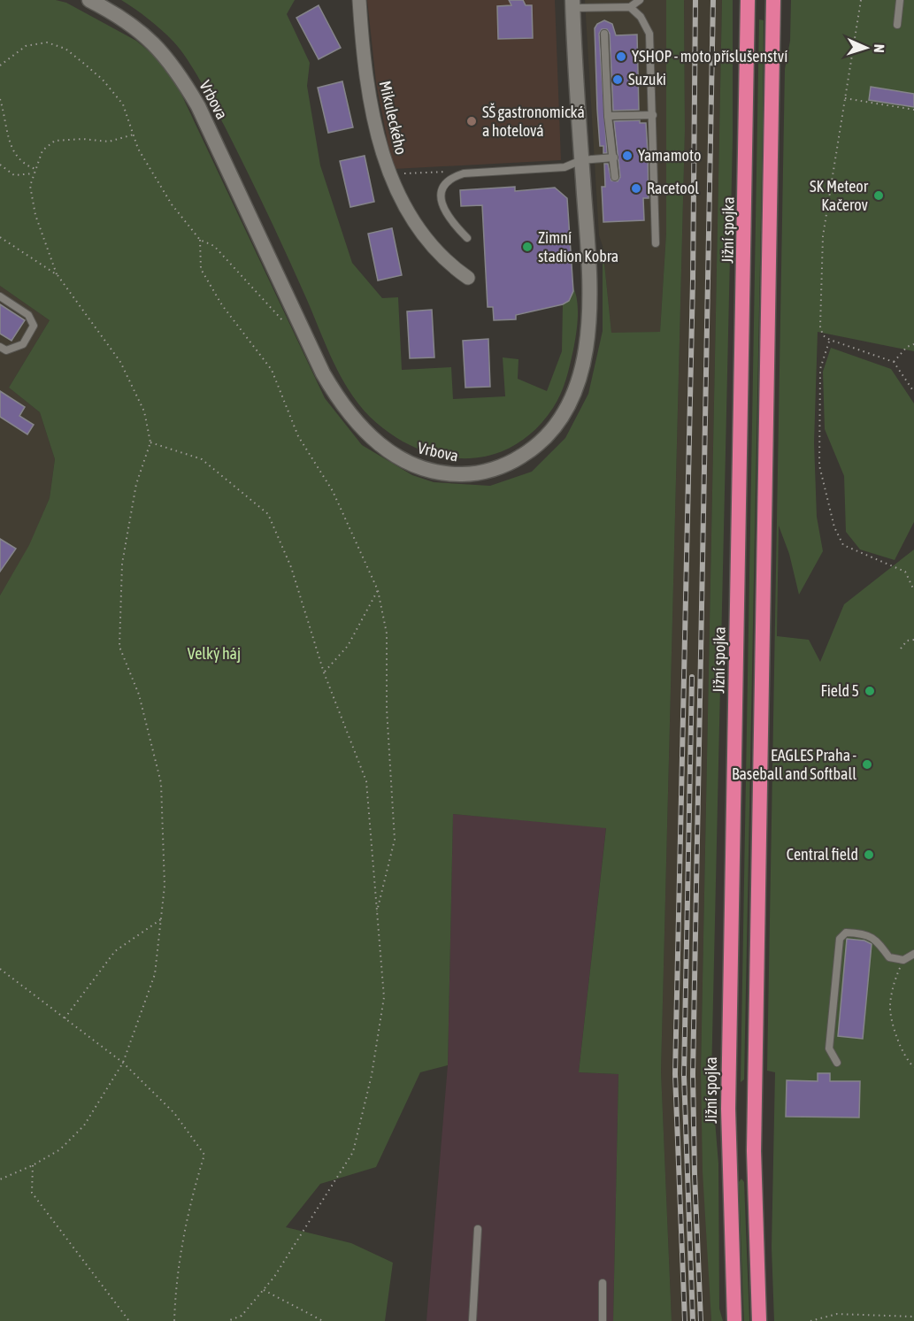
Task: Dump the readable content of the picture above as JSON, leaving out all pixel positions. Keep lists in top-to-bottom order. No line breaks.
{"streets":{"highway":["Jižní spojka"],"main road":["Vrbova"],"street":["Mikuleckého"]},"parks":["Velký háj"],"places":["YSHOP - moto příslušenství","Suzuki","SŠ gastronomická a hotelová","Yamamoto","Racetool","SK Meteor Kačerov","Zimní stadion Kobra","Field 5","EAGLES Praha - Baseball and Softball","Central field"],"north":"right"}
